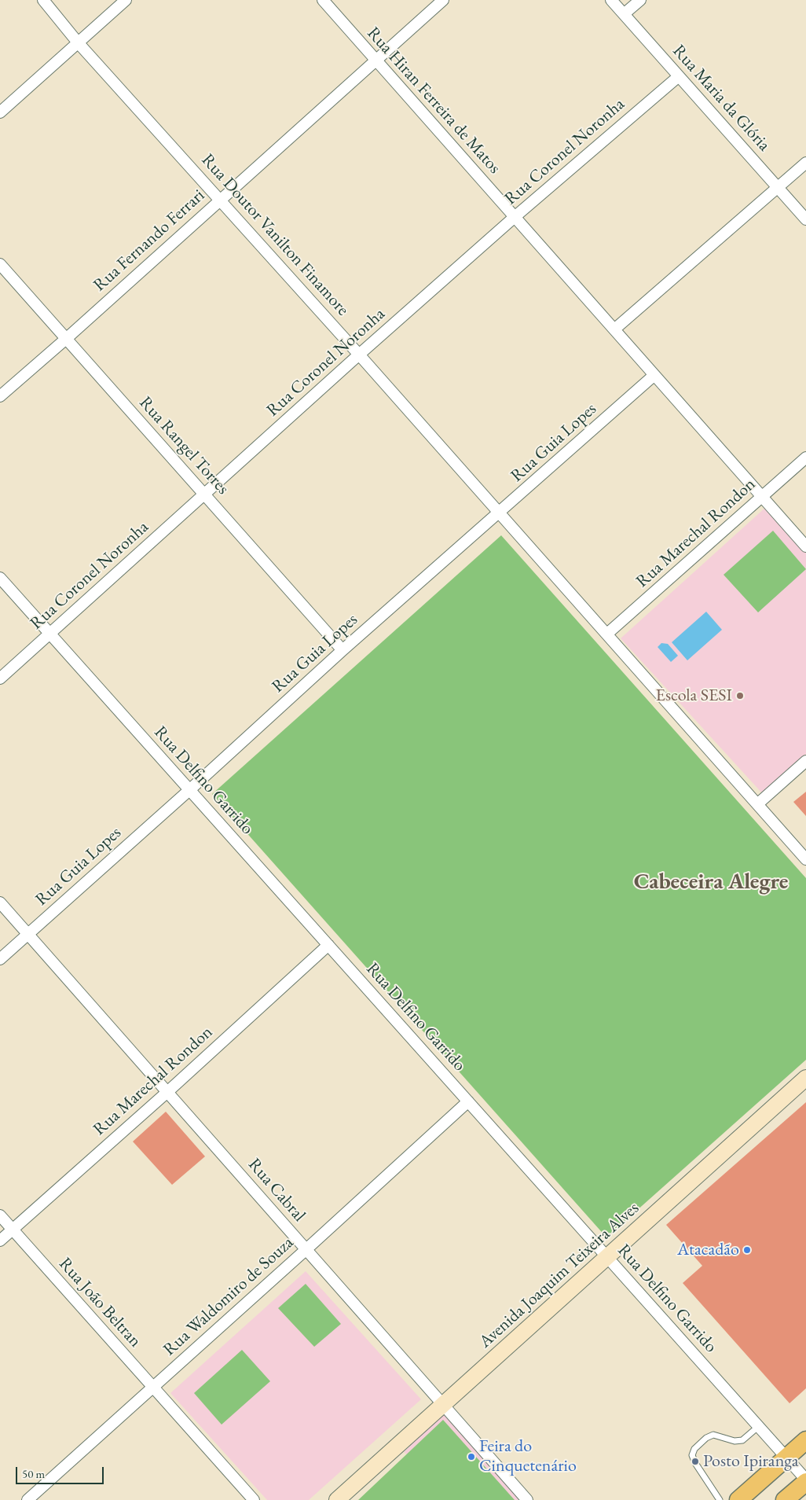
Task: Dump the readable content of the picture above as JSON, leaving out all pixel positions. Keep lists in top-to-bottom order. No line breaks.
{"streets":{"street":["Rua Maria da Glória","Rua Hiran Ferreira de Matos","Rua Coronel Noronha","Rua Doutor Vanilton Finamore","Rua Fernando Ferrari","Rua Guia Lopes","Rua Rangel Torres","Rua Marechal Rondon","Rua Delfino Garrido","Rua Cabral","Avenida Joaquim Teixeira Alves","Rua Waldomiro de Souza","Rua João Beltran"]},"crossings":[["Rua Maria da Glória","Rua Coronel Noronha"],["Rua Hiran Ferreira de Matos","Rua Coronel Noronha"],["Rua Hiran Ferreira de Matos","Rua Fernando Ferrari"],["Rua Hiran Ferreira de Matos","Rua Guia Lopes"],["Rua Hiran Ferreira de Matos","Rua Marechal Rondon"],["Rua Coronel Noronha","Rua Doutor Vanilton Finamore"],["Rua Coronel Noronha","Rua Rangel Torres"],["Rua Coronel Noronha","Rua Delfino Garrido"],["Rua Doutor Vanilton Finamore","Rua Fernando Ferrari"],["Rua Doutor Vanilton Finamore","Rua Guia Lopes"],["Rua Doutor Vanilton Finamore","Rua Marechal Rondon"],["Rua Fernando Ferrari","Rua Rangel Torres"],["Rua Guia Lopes","Rua Rangel Torres"],["Rua Guia Lopes","Rua Delfino Garrido"],["Rua Guia Lopes","Rua Cabral"],["Rua Marechal Rondon","Rua Delfino Garrido"],["Rua Marechal Rondon","Rua Cabral"],["Rua Marechal Rondon","Rua João Beltran"],["Rua Delfino Garrido","Avenida Joaquim Teixeira Alves"],["Rua Delfino Garrido","Rua Waldomiro de Souza"],["Rua Cabral","Avenida Joaquim Teixeira Alves"],["Rua Cabral","Rua Waldomiro de Souza"],["Rua Waldomiro de Souza","Rua João Beltran"]],"districts":["Cabeceira Alegre"],"places":["Escola SESI","Atacadão","Feira do Cinquetenário","Posto Ipiranga"],"scale_bar":"50 m"}
